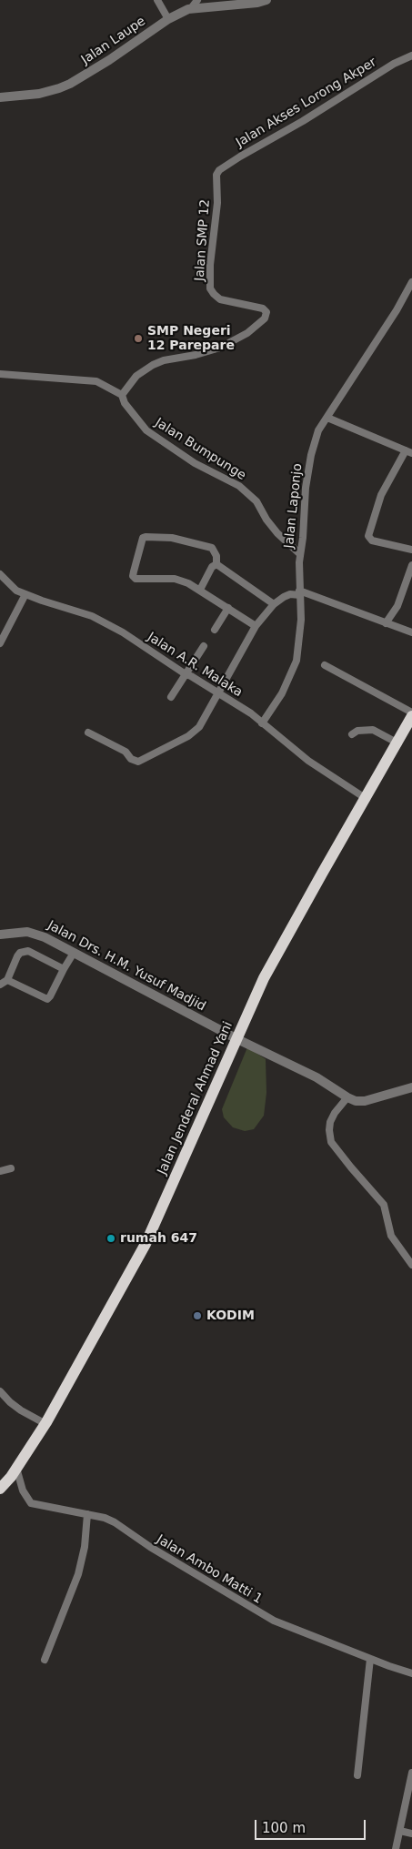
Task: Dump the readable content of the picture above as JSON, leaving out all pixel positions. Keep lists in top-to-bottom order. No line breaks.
{"streets":{"highway":["Jalan Jenderal Ahmad Yani"],"street":["Jalan Laupe","Jalan Akses Lorong Akper","Jalan SMP 12","Jalan Bumpunge","Jalan Laponjo","Jalan A.R. Malaka","Jalan Drs. H.M. Yusuf Madjid","Jalan Ambo Matti 1"]},"crossings":[["Jalan Akses Lorong Akper","Jalan SMP 12"],["Jalan SMP 12","Jalan Bumpunge"],["Jalan Bumpunge","Jalan Laponjo"],["Jalan Laponjo","Jalan A.R. Malaka"],["Jalan A.R. Malaka","Jalan Jenderal Ahmad Yani"],["Jalan Drs. H.M. Yusuf Madjid","Jalan Jenderal Ahmad Yani"],["Jalan Jenderal Ahmad Yani","Jalan Ambo Matti 1"]],"places":["SMP Negeri 12 Parepare","rumah 647","KODIM"],"scale_bar":"100 m"}
